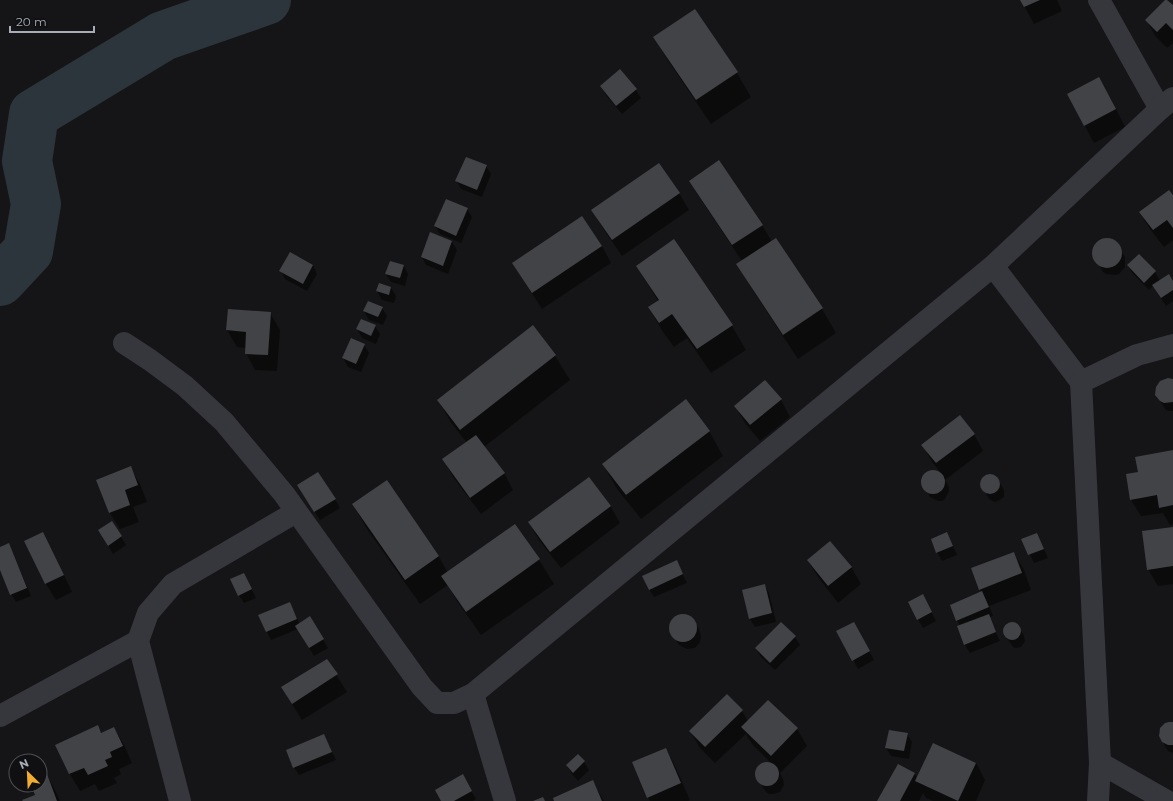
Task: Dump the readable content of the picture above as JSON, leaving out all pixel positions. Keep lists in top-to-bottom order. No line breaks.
{"scale_bar":"20 m","north":"top left"}
